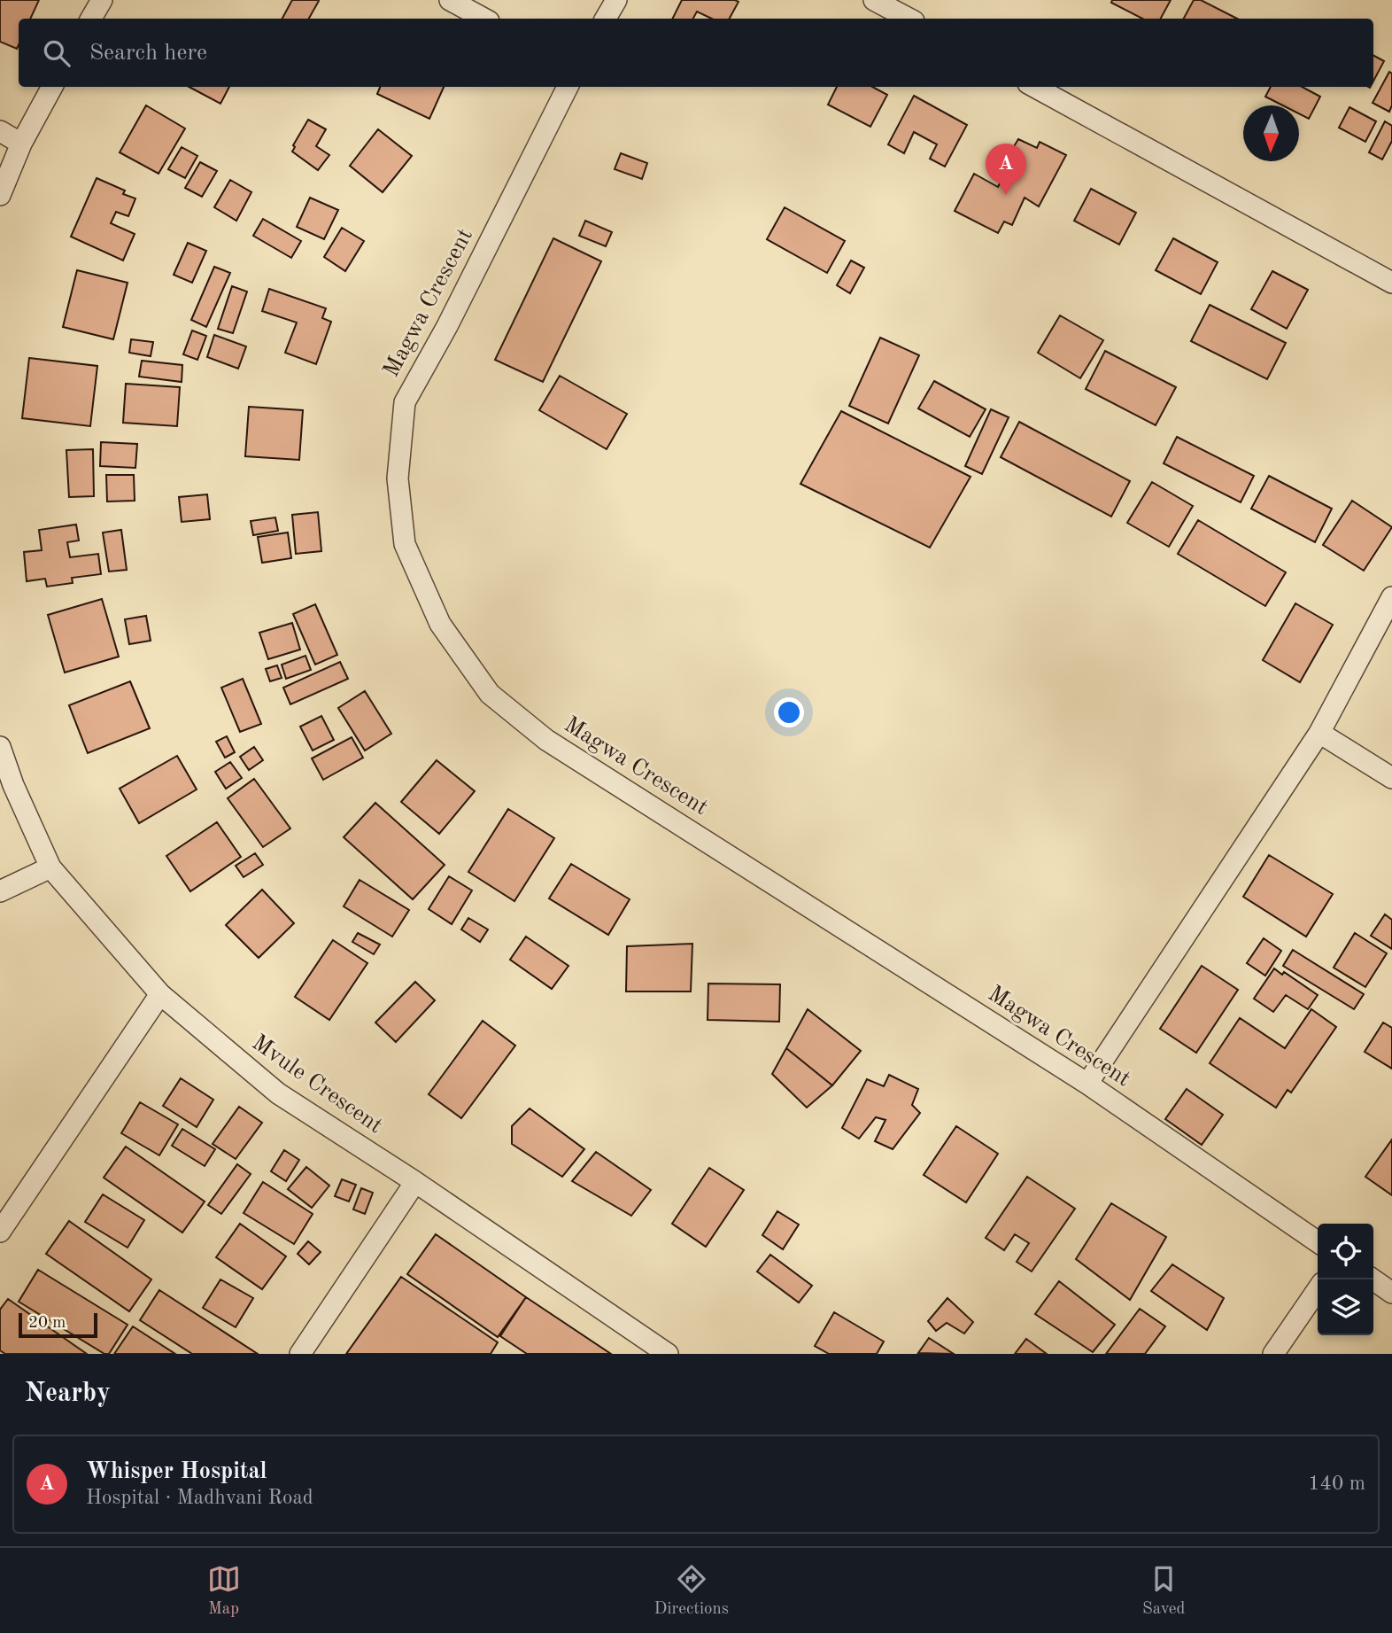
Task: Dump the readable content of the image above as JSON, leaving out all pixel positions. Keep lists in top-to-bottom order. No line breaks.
{"streets":{"street":["Magwa Crescent","Mvule Crescent"]},"scale_bar":"20 m","north":"bottom","page":{"search":"Search here","pins":"A","scale":"20 m","heading":"Nearby","list":[{"mark":"A","name":"Whisper Hospital","note":"Hospital · Madhvani Road","value":"140 m"}],"nav":["Map","Directions","Saved"]}}
